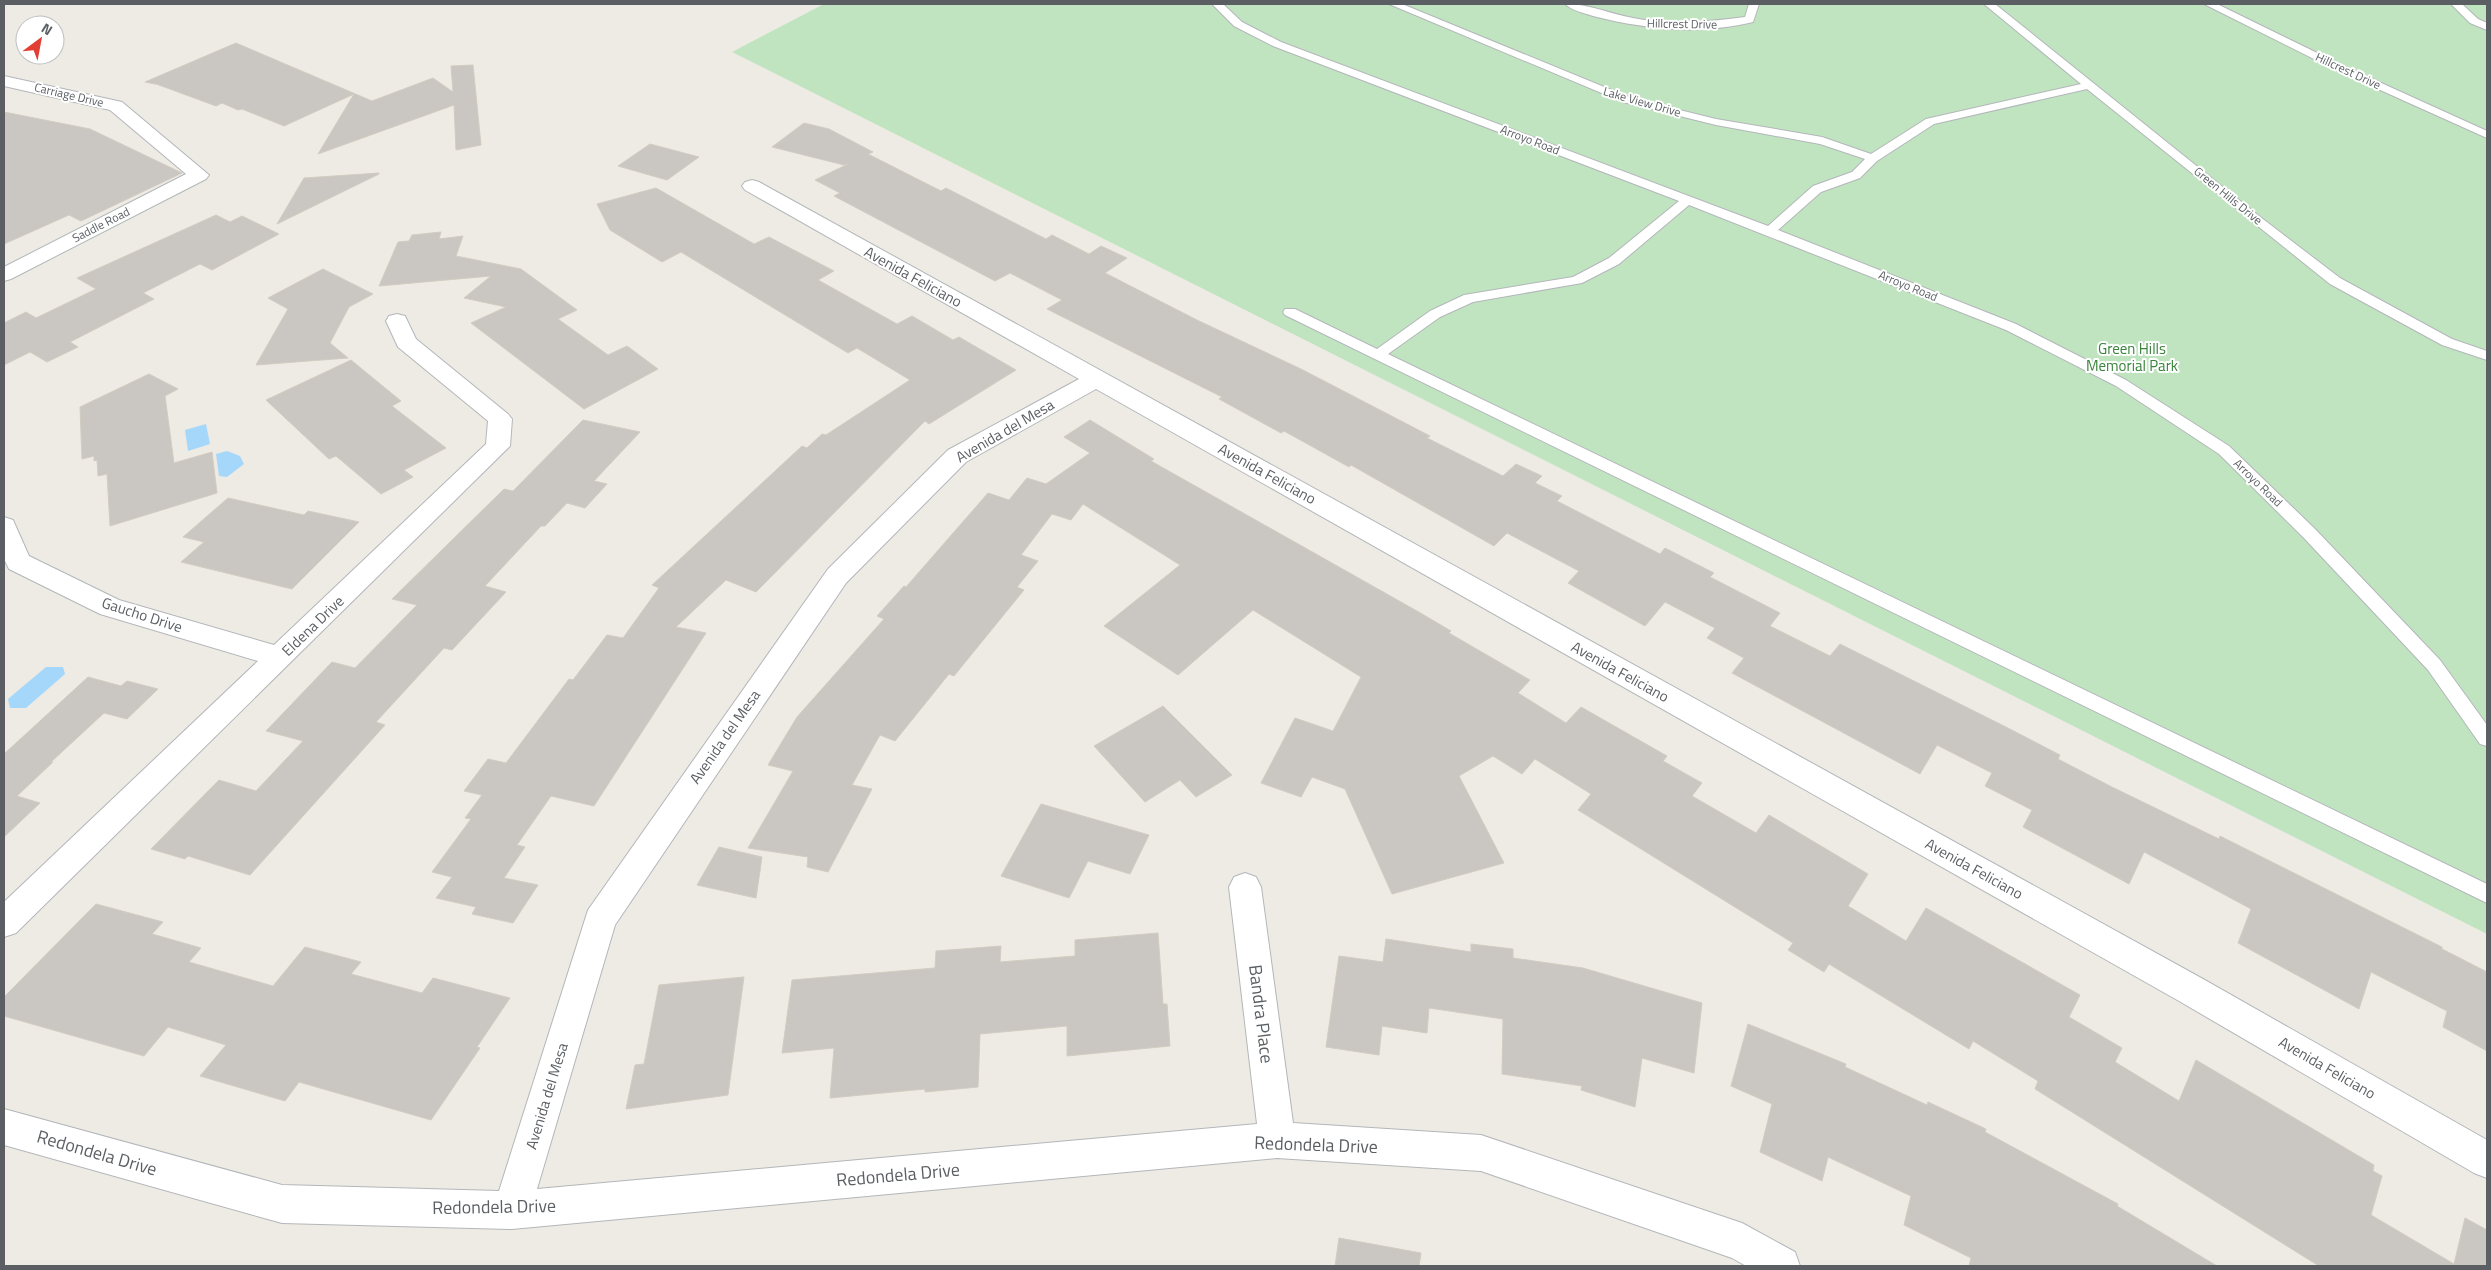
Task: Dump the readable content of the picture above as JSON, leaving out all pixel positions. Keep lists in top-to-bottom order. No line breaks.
{"streets":{"street":["Carriage Drive","Saddle Road","Avenida Feliciano","Avenida del Mesa","Gaucho Drive","Eldena Drive","Bandra Place","Redondela Drive"],"lane":["Hillcrest Drive","Lake View Drive","Arroyo Road","Green Hills Drive"]},"crossings":[["Carriage Drive","Saddle Road"],["Avenida Feliciano","Avenida del Mesa"],["Avenida del Mesa","Redondela Drive"],["Gaucho Drive","Eldena Drive"],["Bandra Place","Redondela Drive"]],"parks":["Green Hills Memorial Park"],"north":"top right"}
